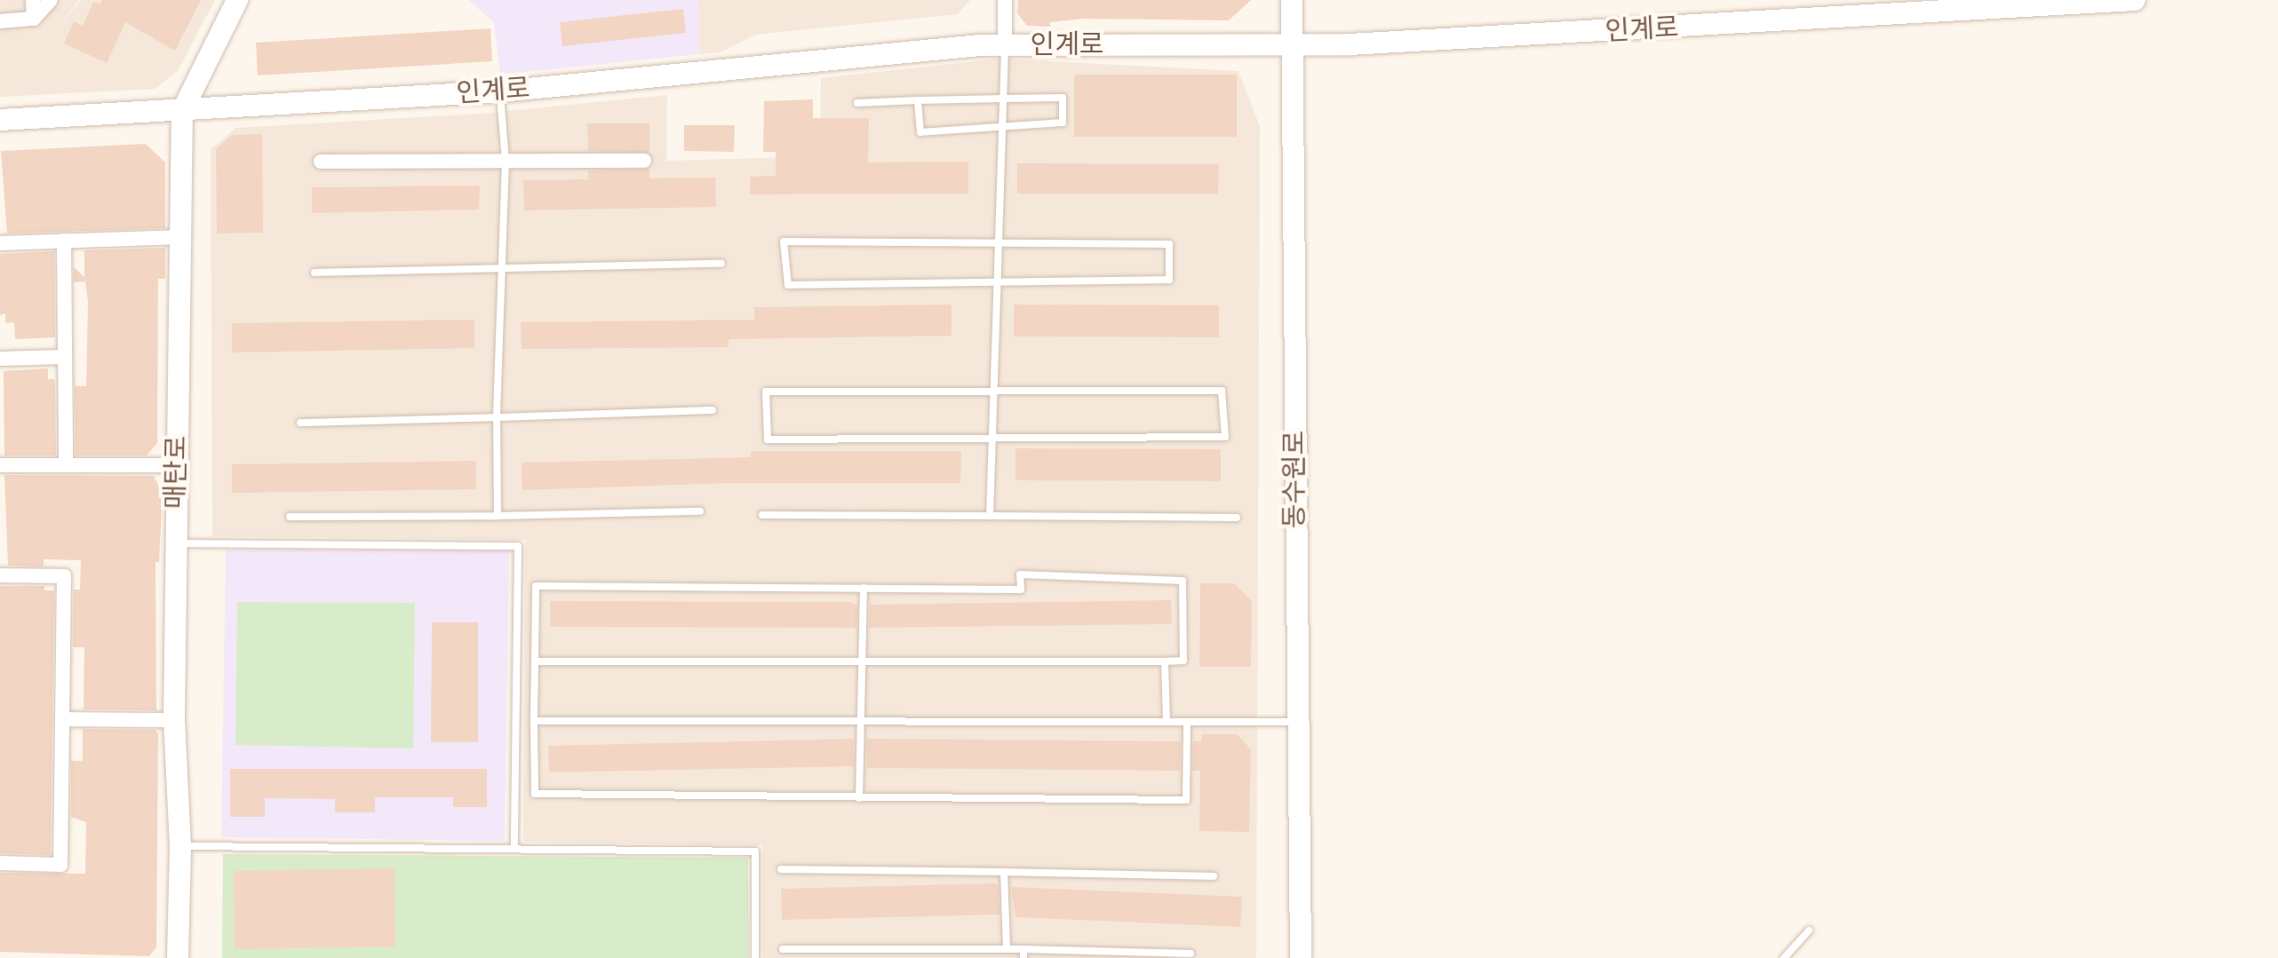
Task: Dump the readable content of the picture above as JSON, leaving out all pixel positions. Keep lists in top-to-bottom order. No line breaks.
{"streets":{"street":["인계로","매탄로","동수원로"]},"crossings":[["인계로","매탄로"],["인계로","동수원로"]]}
